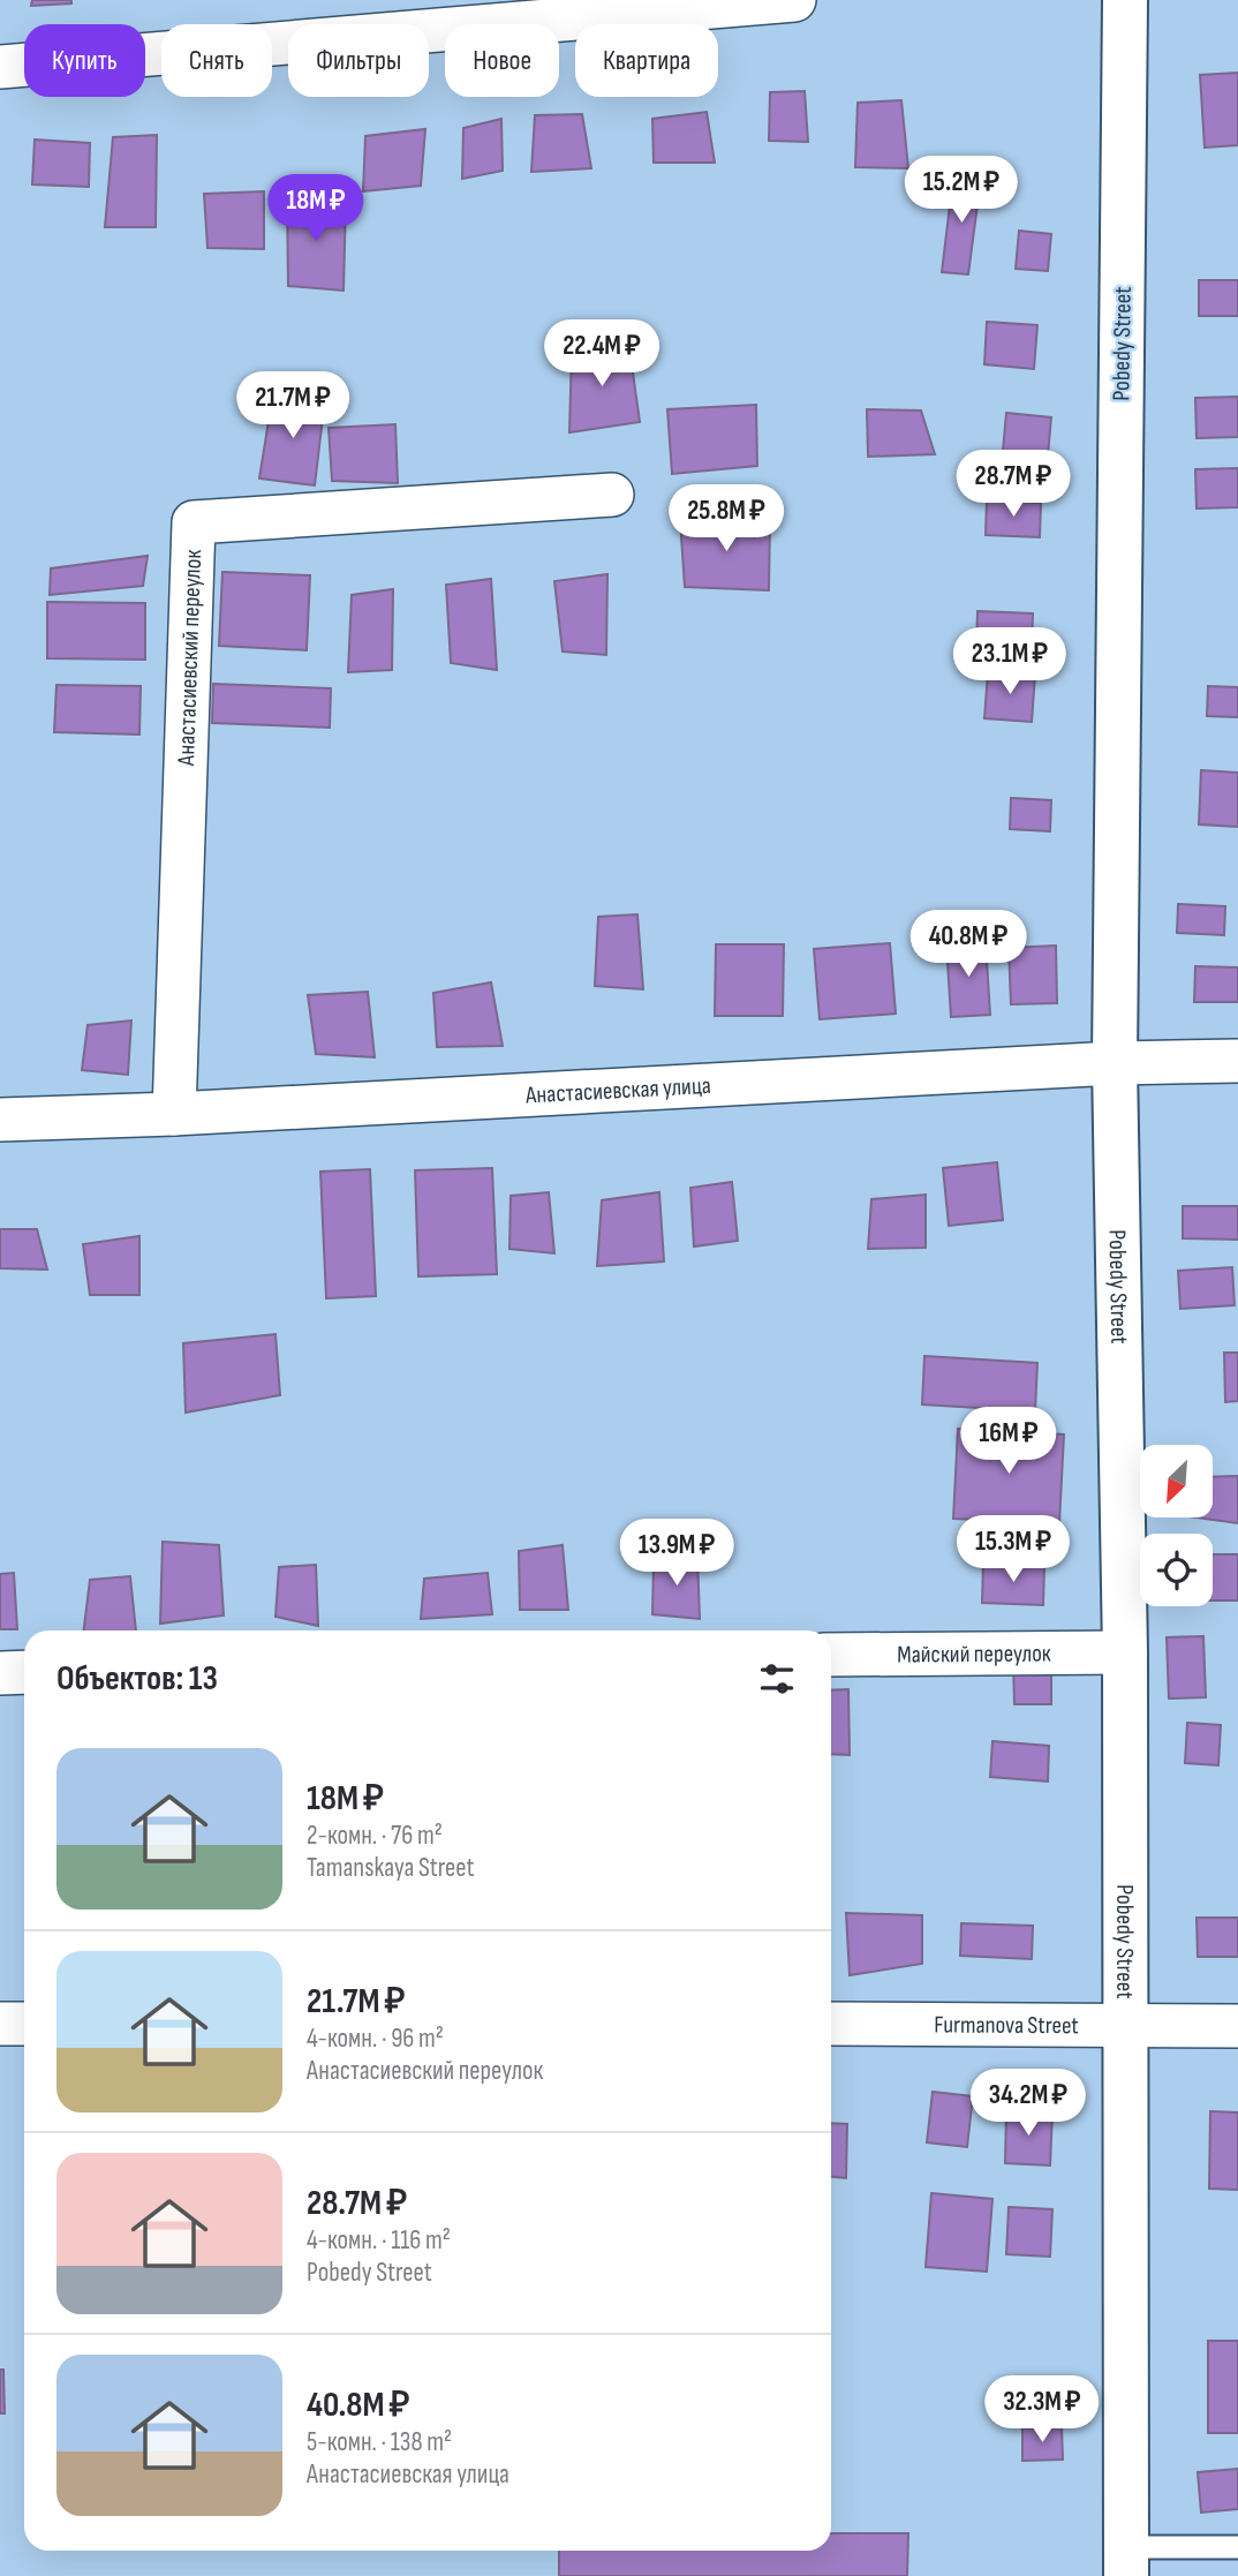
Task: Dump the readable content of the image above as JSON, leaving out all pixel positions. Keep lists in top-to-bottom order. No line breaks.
{"streets":{"street":["Pobedy Street","Анастасиевский переулок","Анастасиевская улица","Майский переулок","Furmanova Street"]},"crossings":[["Pobedy Street","Анастасиевская улица"],["Pobedy Street","Майский переулок"],["Pobedy Street","Furmanova Street"],["Анастасиевский переулок","Анастасиевская улица"]],"north":"bottom left","page":{"chip":["Купить","Снять","Фильтры","Новое","Квартира"],"price":["15.2M ₽","18M ₽","22.4M ₽","21.7M ₽","28.7M ₽","25.8M ₽","23.1M ₽","40.8M ₽","16M ₽","15.3M ₽","13.9M ₽","34.2M ₽","32.3M ₽"],"heading":"Объектов: 13","list":[{"name":"18M ₽","note":"2-комн. · 76 m² · Tamanskaya Street"},{"name":"21.7M ₽","note":"4-комн. · 96 m² · Анастасиевский переулок"},{"name":"28.7M ₽","note":"4-комн. · 116 m² · Pobedy Street"},{"name":"40.8M ₽","note":"5-комн. · 138 m² · Анастасиевская улица"}]}}
